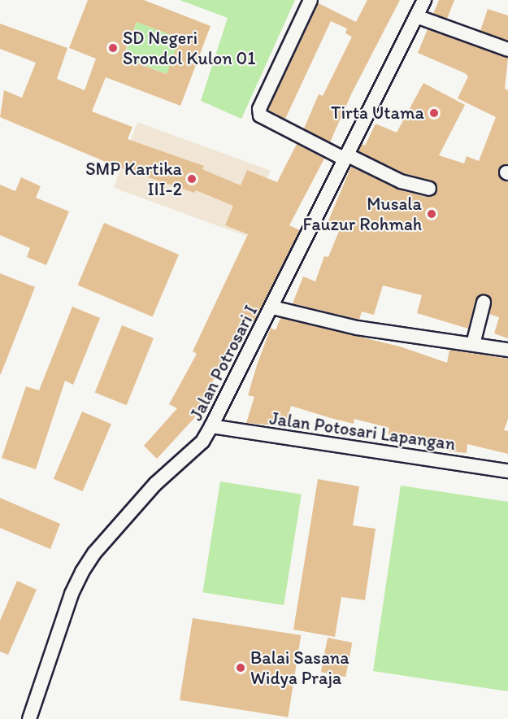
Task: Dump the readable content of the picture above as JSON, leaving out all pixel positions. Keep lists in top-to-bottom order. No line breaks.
{"streets":{"street":["Jalan Potrosari I","Jalan Potosari Lapangan"]},"crossings":[["Jalan Potrosari I","Jalan Potosari Lapangan"]],"places":["SD Negeri Srondol Kulon 01","Tirta Utama","SMP Kartika III-2","Musala Fauzur Rohmah","Balai Sasana Widya Praja"]}
